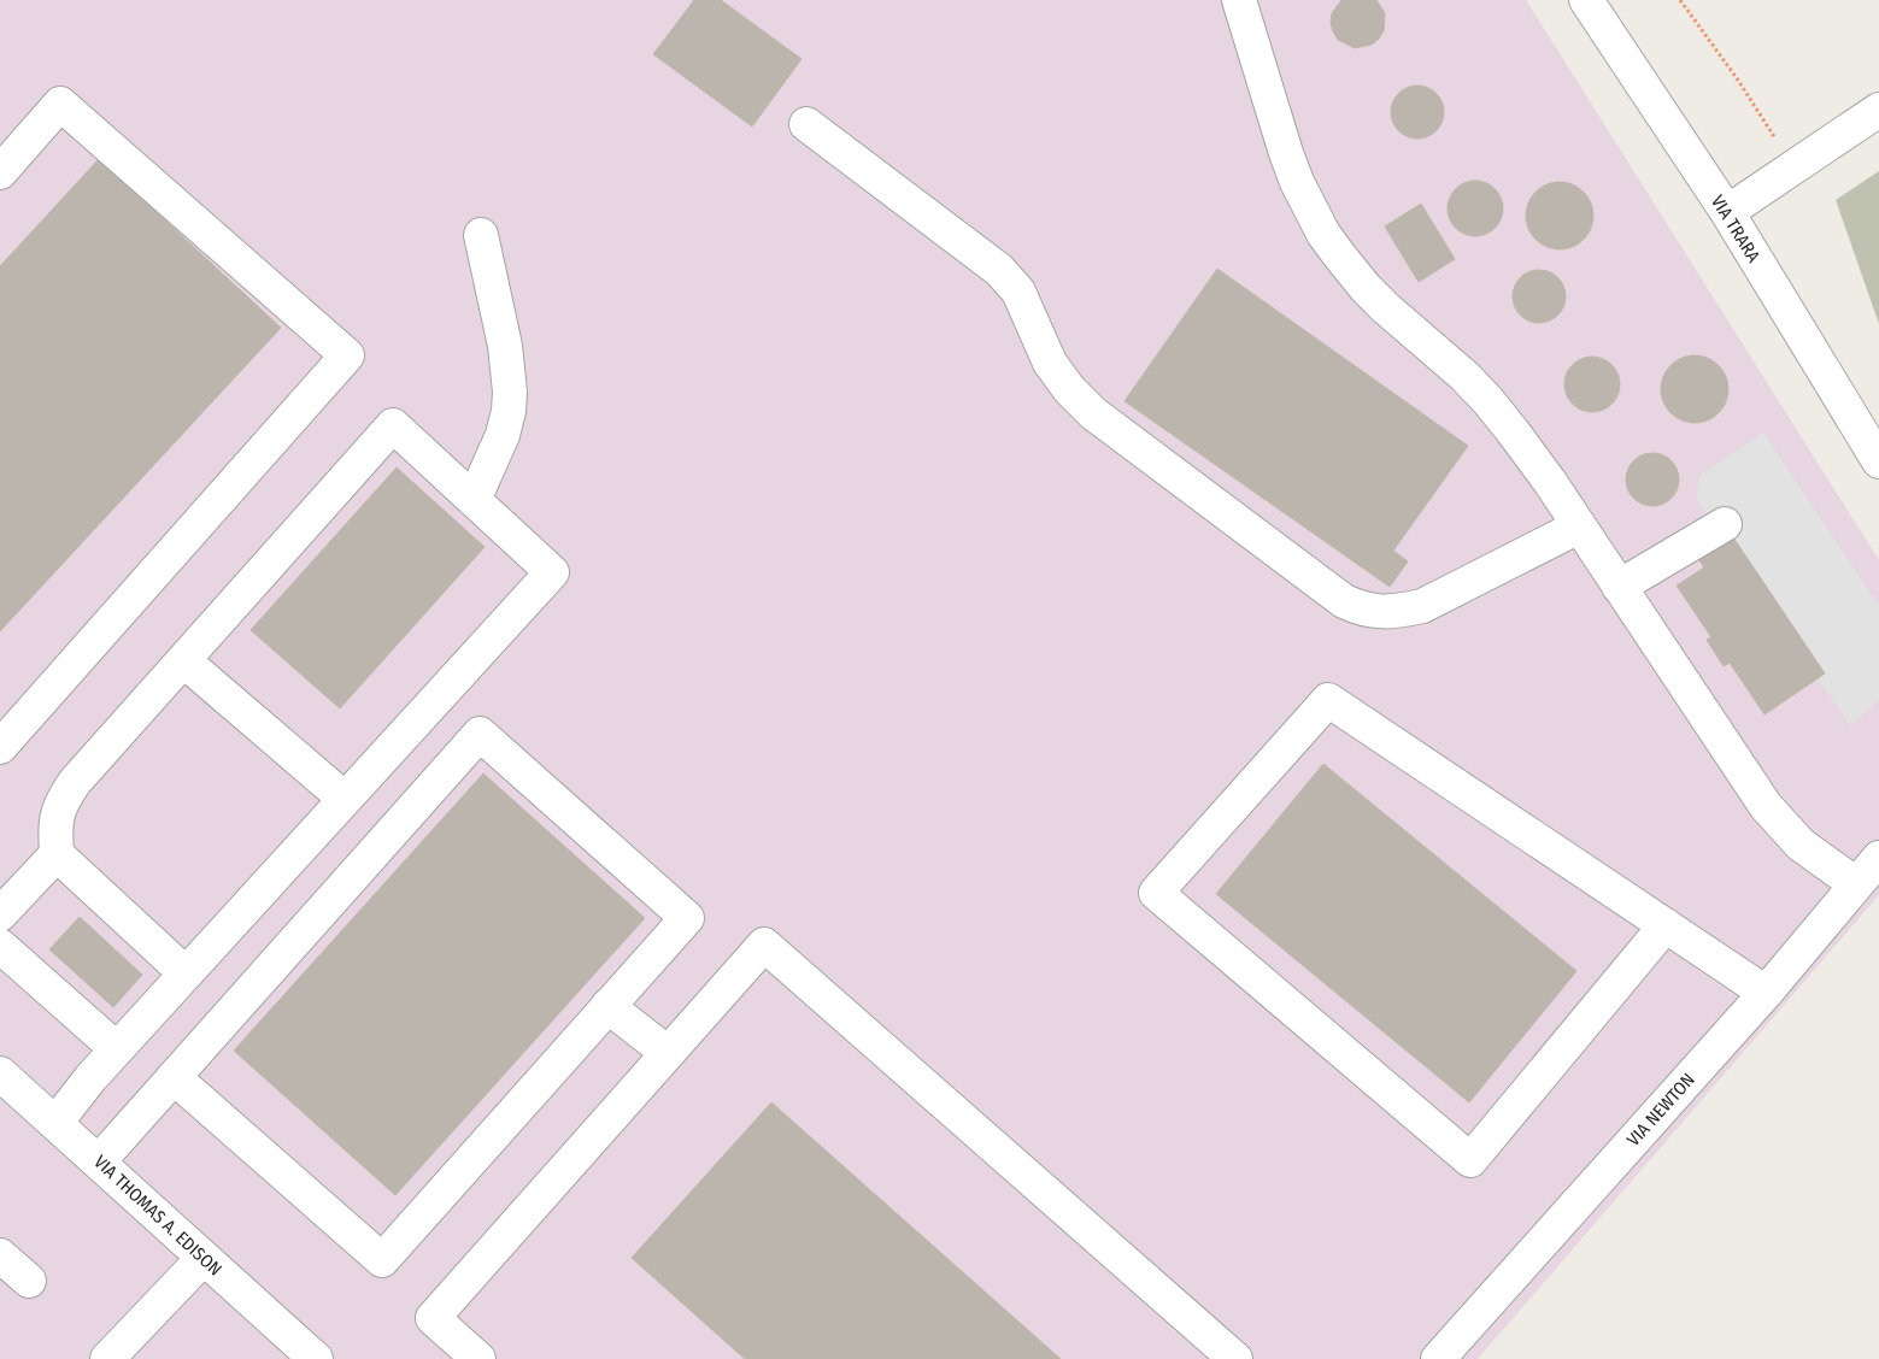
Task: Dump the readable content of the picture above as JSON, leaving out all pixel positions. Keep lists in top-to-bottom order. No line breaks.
{"streets":{"street":["VIA TRARA","VIA NEWTON","VIA THOMAS A. EDISON"]}}
